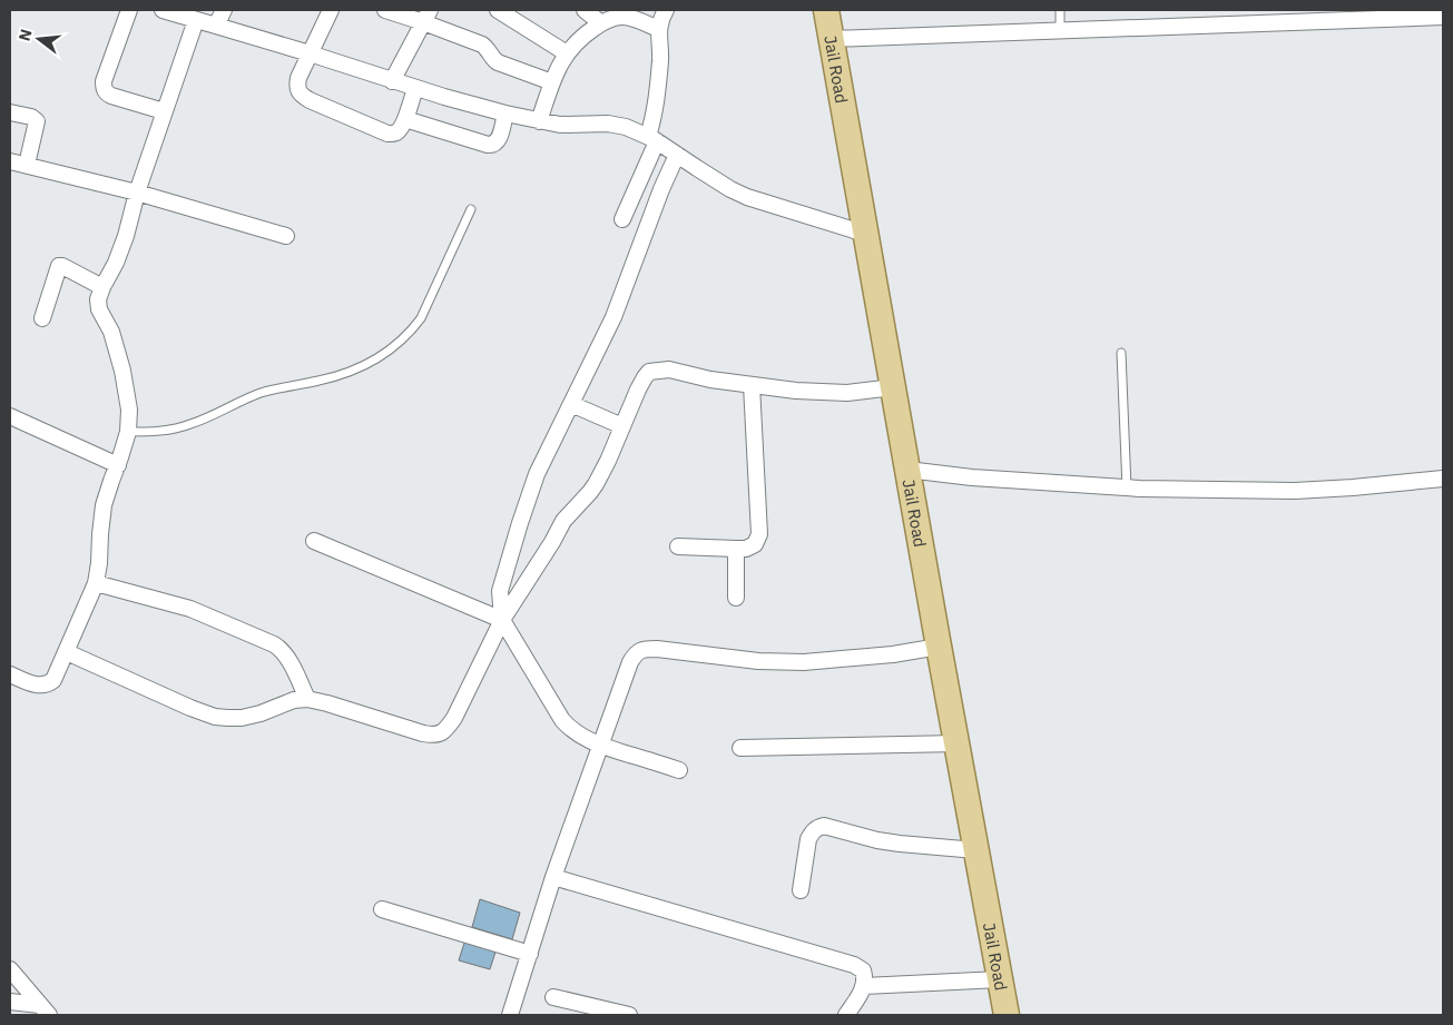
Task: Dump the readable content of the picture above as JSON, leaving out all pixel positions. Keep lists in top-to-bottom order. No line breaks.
{"streets":{"main road":["Jail Road"]},"north":"left"}
